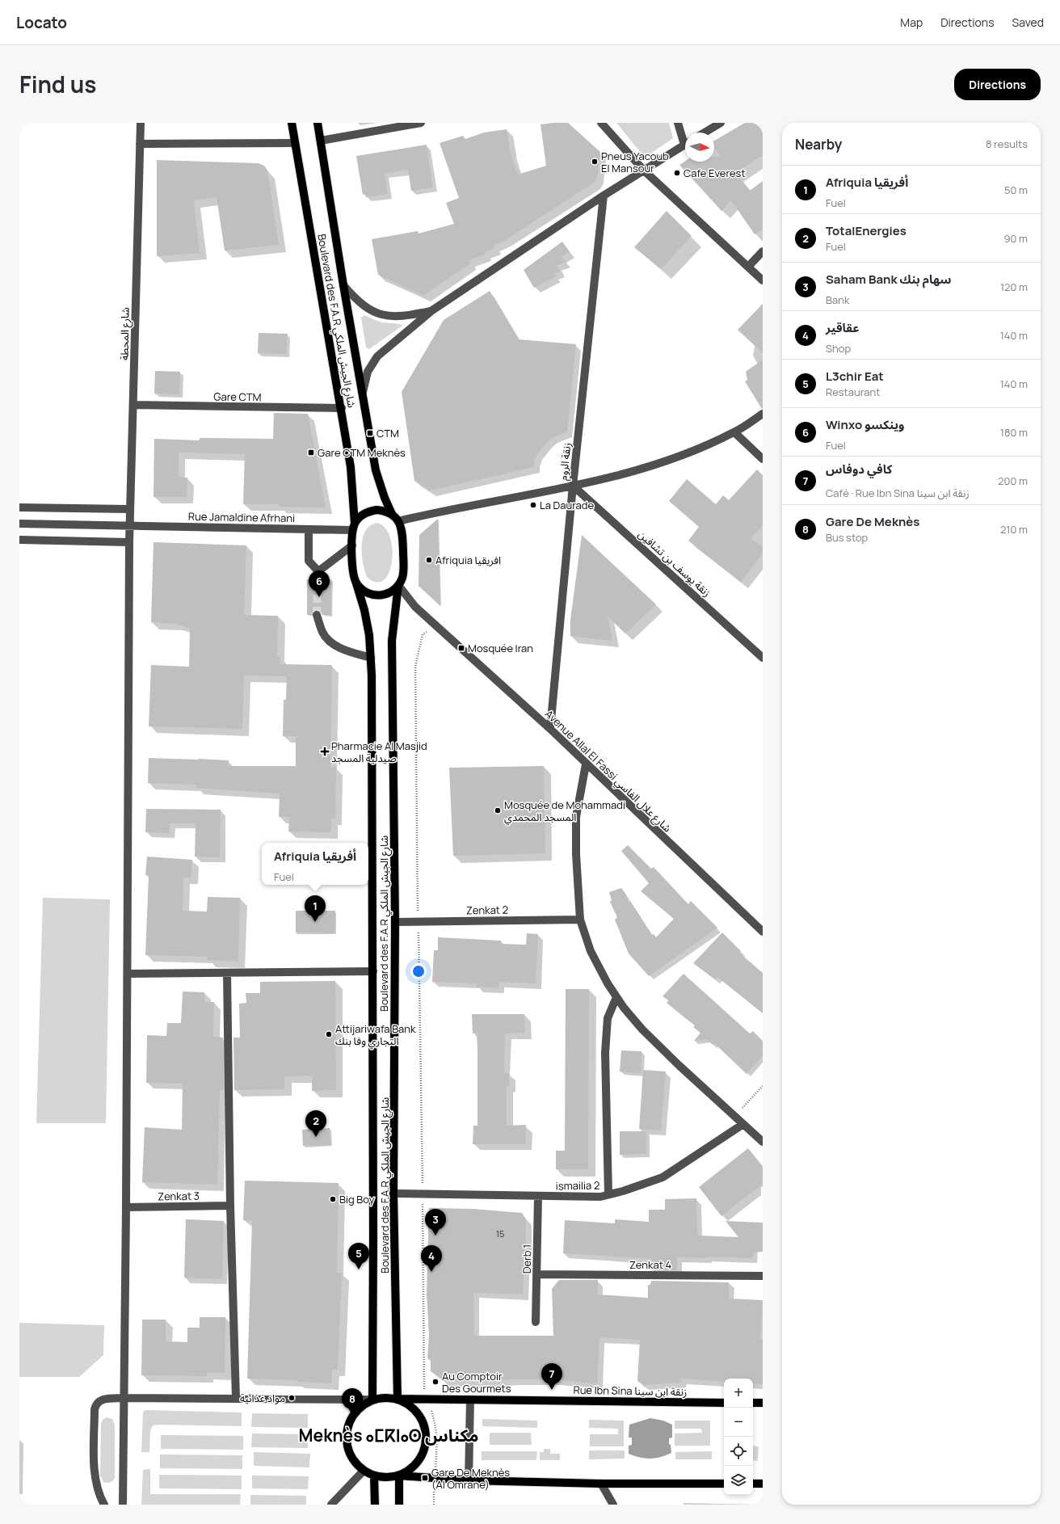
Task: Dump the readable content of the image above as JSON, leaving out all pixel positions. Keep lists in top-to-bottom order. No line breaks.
{"streets":{"main road":["Boulevard des F.A.R شارع الجيش الملكي","Rue Ibn Sina زنقة ابن سينا"],"street":["شارع المحطة","Gare CTM","زنقة الروم","Rue Jamaldine Afrhani","زنقة يوسف بن تشافين","Avenue Allal El Fassi شارع علال الفاسي","Zenkat 2","ismailia 2","Zenkat 3","Derb 1","Zenkat 4"]},"crossings":[["Boulevard des F.A.R شارع الجيش الملكي","Gare CTM"],["Boulevard des F.A.R شارع الجيش الملكي","Rue Jamaldine Afrhani"],["Boulevard des F.A.R شارع الجيش الملكي","Avenue Allal El Fassi شارع علال الفاسي"],["Boulevard des F.A.R شارع الجيش الملكي","Zenkat 2"],["Boulevard des F.A.R شارع الجيش الملكي","ismailia 2"],["Boulevard des F.A.R شارع الجيش الملكي","Rue Ibn Sina زنقة ابن سينا"],["شارع المحطة","Gare CTM"],["شارع المحطة","Rue Jamaldine Afrhani"],["شارع المحطة","Zenkat 3"],["زنقة الروم","زنقة يوسف بن تشافين"],["زنقة الروم","Avenue Allal El Fassi شارع علال الفاسي"],["Rue Jamaldine Afrhani","Avenue Allal El Fassi شارع علال الفاسي"],["ismailia 2","Derb 1"],["Derb 1","Zenkat 4"]],"districts":["Meknès ⴰⵎⴽⵏⴰⵙ مكناس"],"places":{"other":["Pneus Yacoub El Mansour","Cafe Everest","La Daurade","Afriquia افريقيا","Mosquée de Mohammadi المسجد المحمدي","Attijariwafa Bank التجاري وفا بنك","Big Boy","Au Comptoir Des Gourmets","مواد غذائية"],"transit":["CTM","Gare CTM Meknès","Mosquée Iran","Gare De Meknès (Al Omrane)"],"health":["Pharmacie Al Masjid صيدلية المسجد"]},"house_numbers":["15"],"north":"right","page":{"header":"Locato","nav":["Map","Directions","Saved"],"title":"Find us","buttons":"Directions","heading":["Nearby","8 results"],"list":[{"mark":"1","name":"Afriquia أفريقيا","note":"Fuel","value":"50 m"},{"mark":"2","name":"TotalEnergies","note":"Fuel","value":"90 m"},{"mark":"3","name":"Saham Bank سهام بنك","note":"Bank","value":"120 m"},{"mark":"4","name":"عقاقير","note":"Shop","value":"140 m"},{"mark":"5","name":"L3chir Eat","note":"Restaurant","value":"140 m"},{"mark":"6","name":"Winxo وينكسو","note":"Fuel","value":"180 m"},{"mark":"7","name":"كافي دوفاس","note":"Café · Rue Ibn Sina زنقة ابن سينا","value":"200 m"},{"mark":"8","name":"Gare De Meknès","note":"Bus stop","value":"210 m"}],"pins":["6","1","2","3","5","4","7","8"],"popup":["Afriquia أفريقيا","Fuel"],"map_buttons":["+","−"]}}
